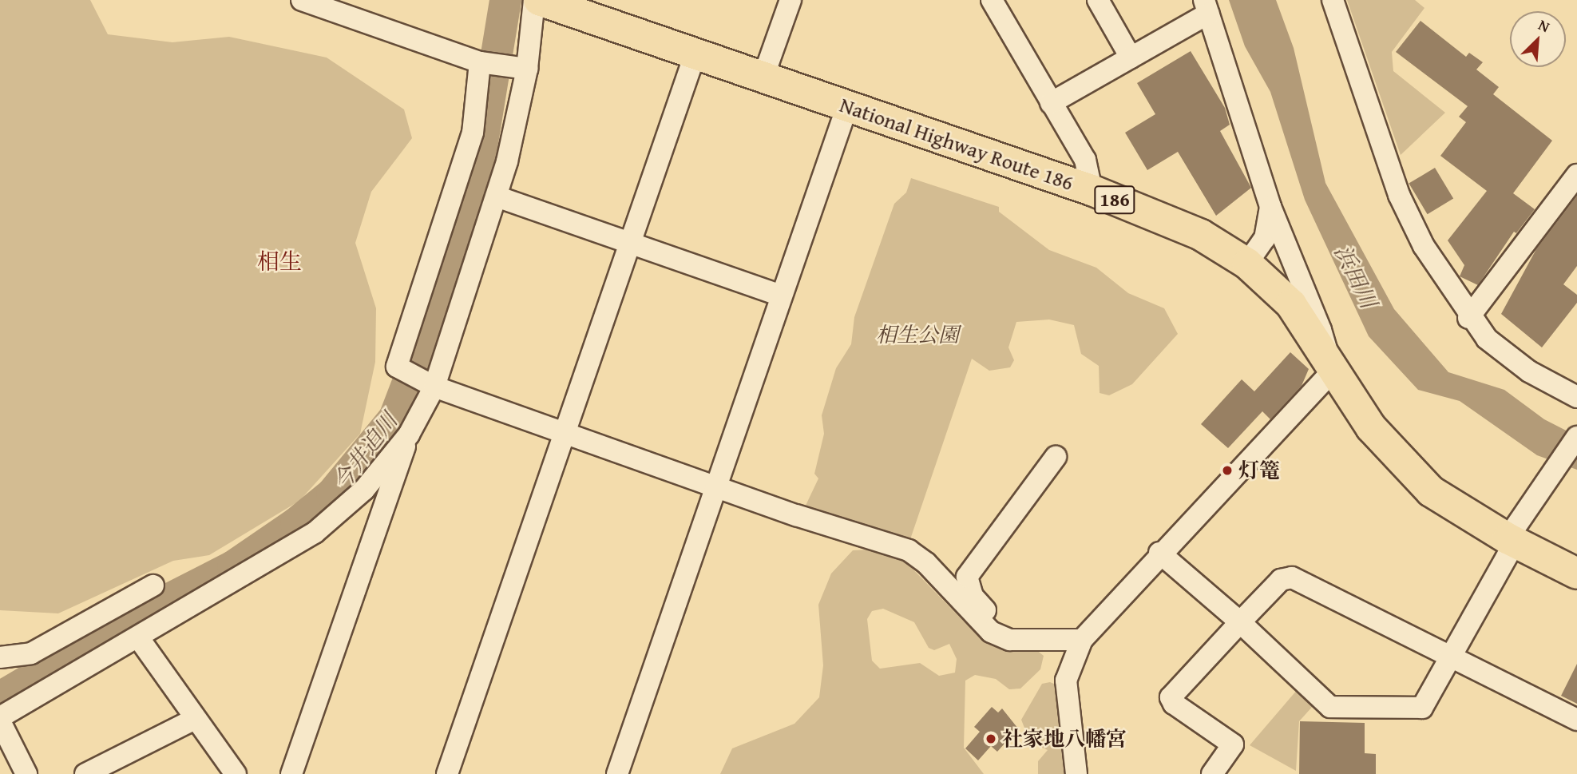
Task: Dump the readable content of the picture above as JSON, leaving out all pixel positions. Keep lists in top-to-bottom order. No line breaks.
{"streets":{"highway":["National Highway Route 186","186"]},"districts":["相生"],"water":["浜田川","今井迫川"],"parks":["相生公園"],"places":["灯篭","社家地八幡宮"],"north":"top right"}
